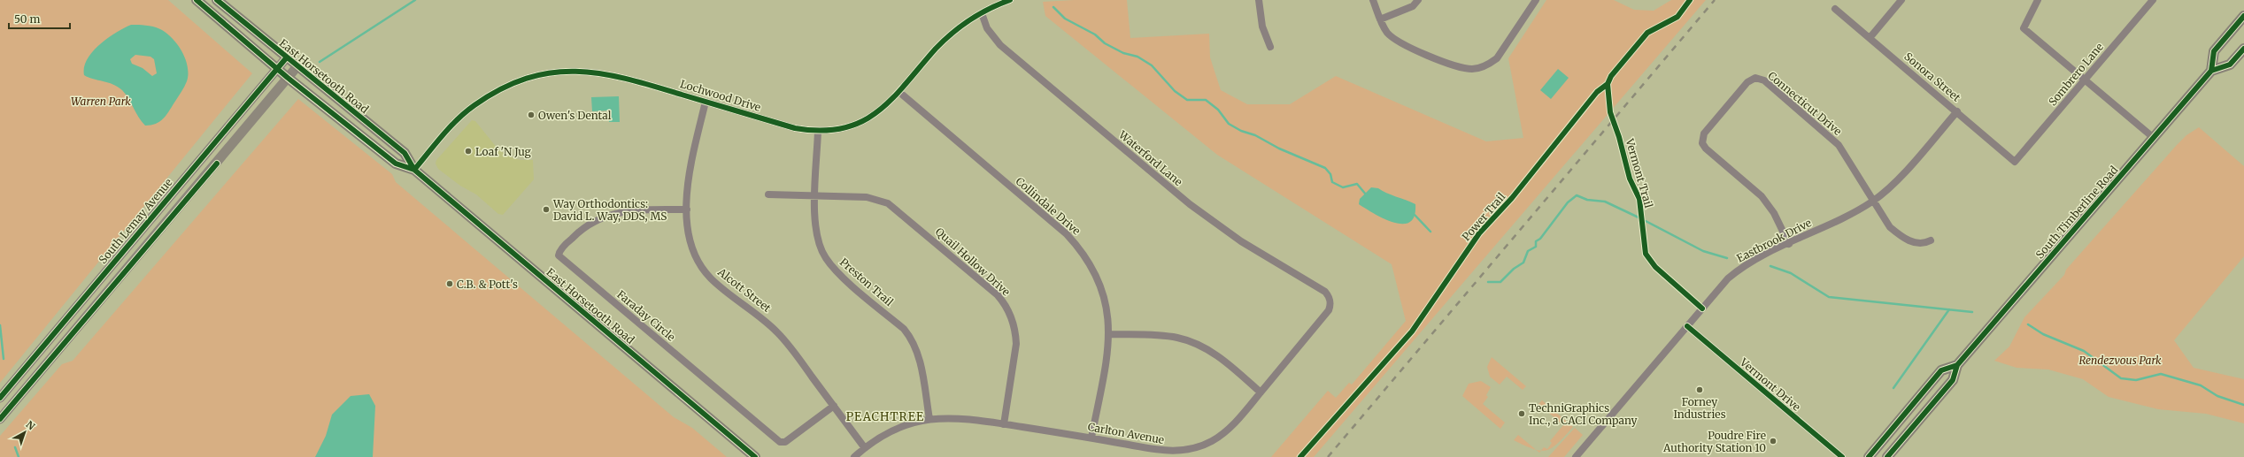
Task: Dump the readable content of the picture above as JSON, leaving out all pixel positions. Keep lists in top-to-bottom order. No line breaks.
{"streets":{"main road":["East Horsetooth Road","South Timberline Road","South Lemay Avenue"],"street":["Sombrero Lane","Sonora Street","Lochwood Drive","Connecticut Drive","Waterford Lane","Collindale Drive","Eastbrook Drive","Quail Hollow Drive","Preston Trail","Alcott Street","Faraday Circle","Vermont Drive","Carlton Avenue"],"cycle path":["Vermont Trail","Power Trail"]},"crossings":[["Sombrero Lane","Sonora Street"],["East Horsetooth Road","Lochwood Drive"],["East Horsetooth Road","South Lemay Avenue"],["Sonora Street","Eastbrook Drive"],["Lochwood Drive","Waterford Lane"],["Lochwood Drive","Collindale Drive"],["Lochwood Drive","Preston Trail"],["Lochwood Drive","Alcott Street"],["Connecticut Drive","Eastbrook Drive"],["Waterford Lane","Carlton Avenue"],["Collindale Drive","Carlton Avenue"],["Eastbrook Drive","Vermont Drive"],["Quail Hollow Drive","Preston Trail"],["Quail Hollow Drive","Carlton Avenue"],["Preston Trail","Carlton Avenue"],["Alcott Street","Faraday Circle"],["Alcott Street","Carlton Avenue"]],"districts":["PEACHTREE"],"parks":["Warren Park","Rendezvous Park"],"places":["Owen's Dental","Loaf 'N Jug","Way Orthodontics: David L. Way, DDS, MS","C.B. & Pott's","Forney Industries","TechniGraphics Inc., a CACI Company","Poudre Fire Authority Station 10"],"scale_bar":"50 m","north":"top right"}
